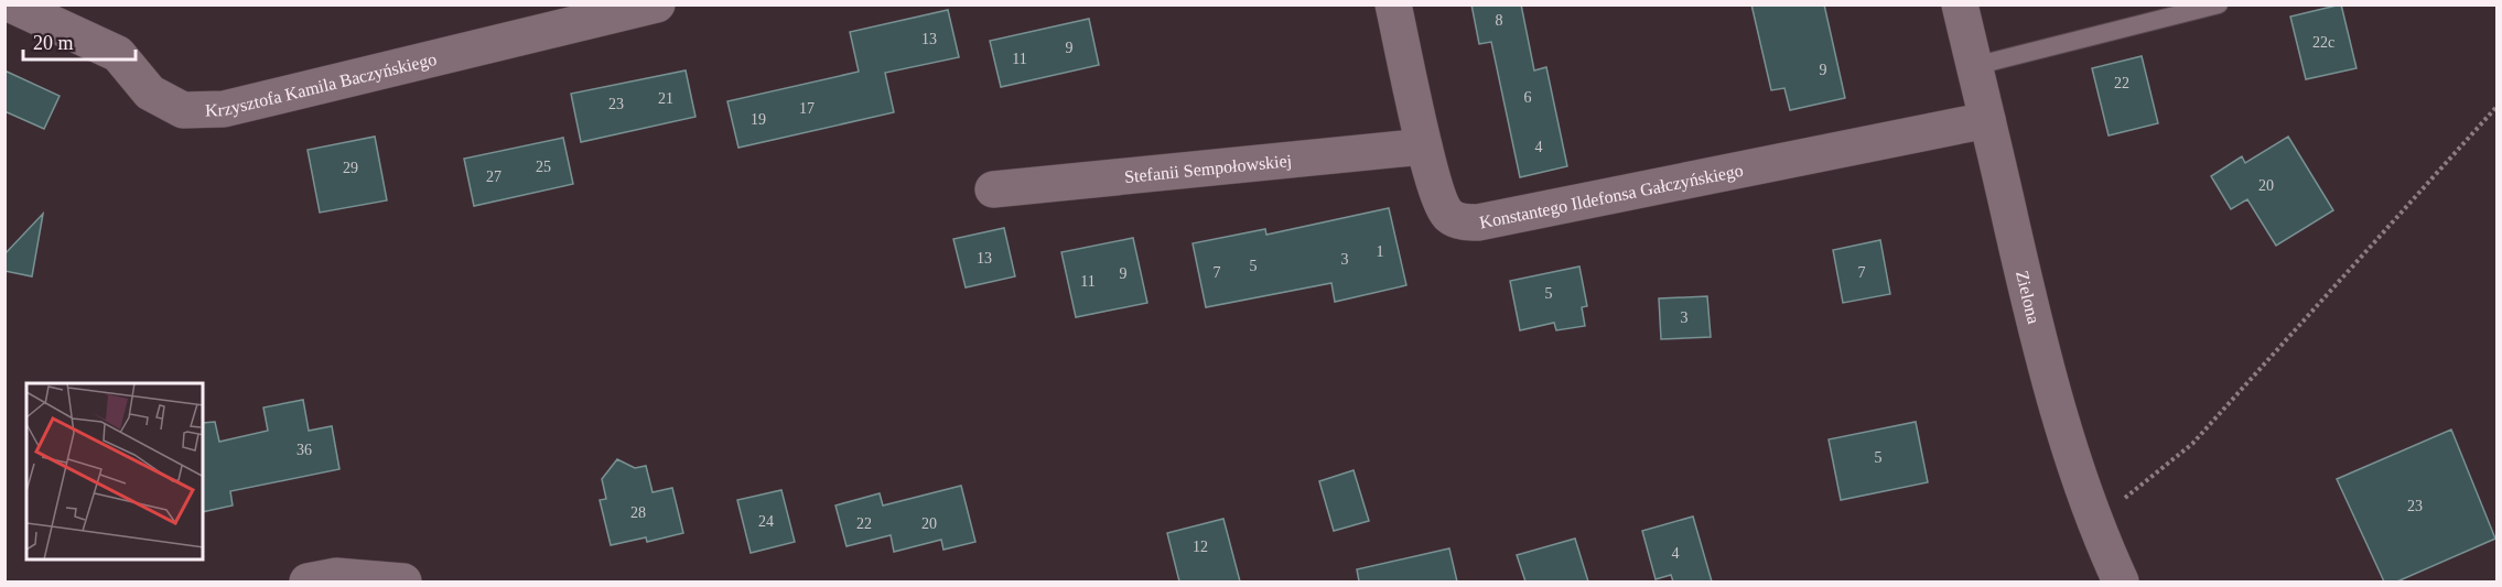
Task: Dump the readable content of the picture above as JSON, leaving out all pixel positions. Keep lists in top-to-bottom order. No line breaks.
{"streets":{"street":["Krzysztofa Kamila Baczyńskiego","Stefanii Sempołowskiej","Konstantego Ildefonsa Gałczyńskiego","Zielona"]},"crossings":[["Stefanii Sempołowskiej","Konstantego Ildefonsa Gałczyńskiego"],["Konstantego Ildefonsa Gałczyńskiego","Zielona"]],"house_numbers":["8","13","22c","9","11","9","22","6","21","23","17","19","4","25","29","27","20","1","13","3","5","7","7","9","11","5","3","36","5","23","28","24","22","20","12","4"],"scale_bar":"20 m"}
